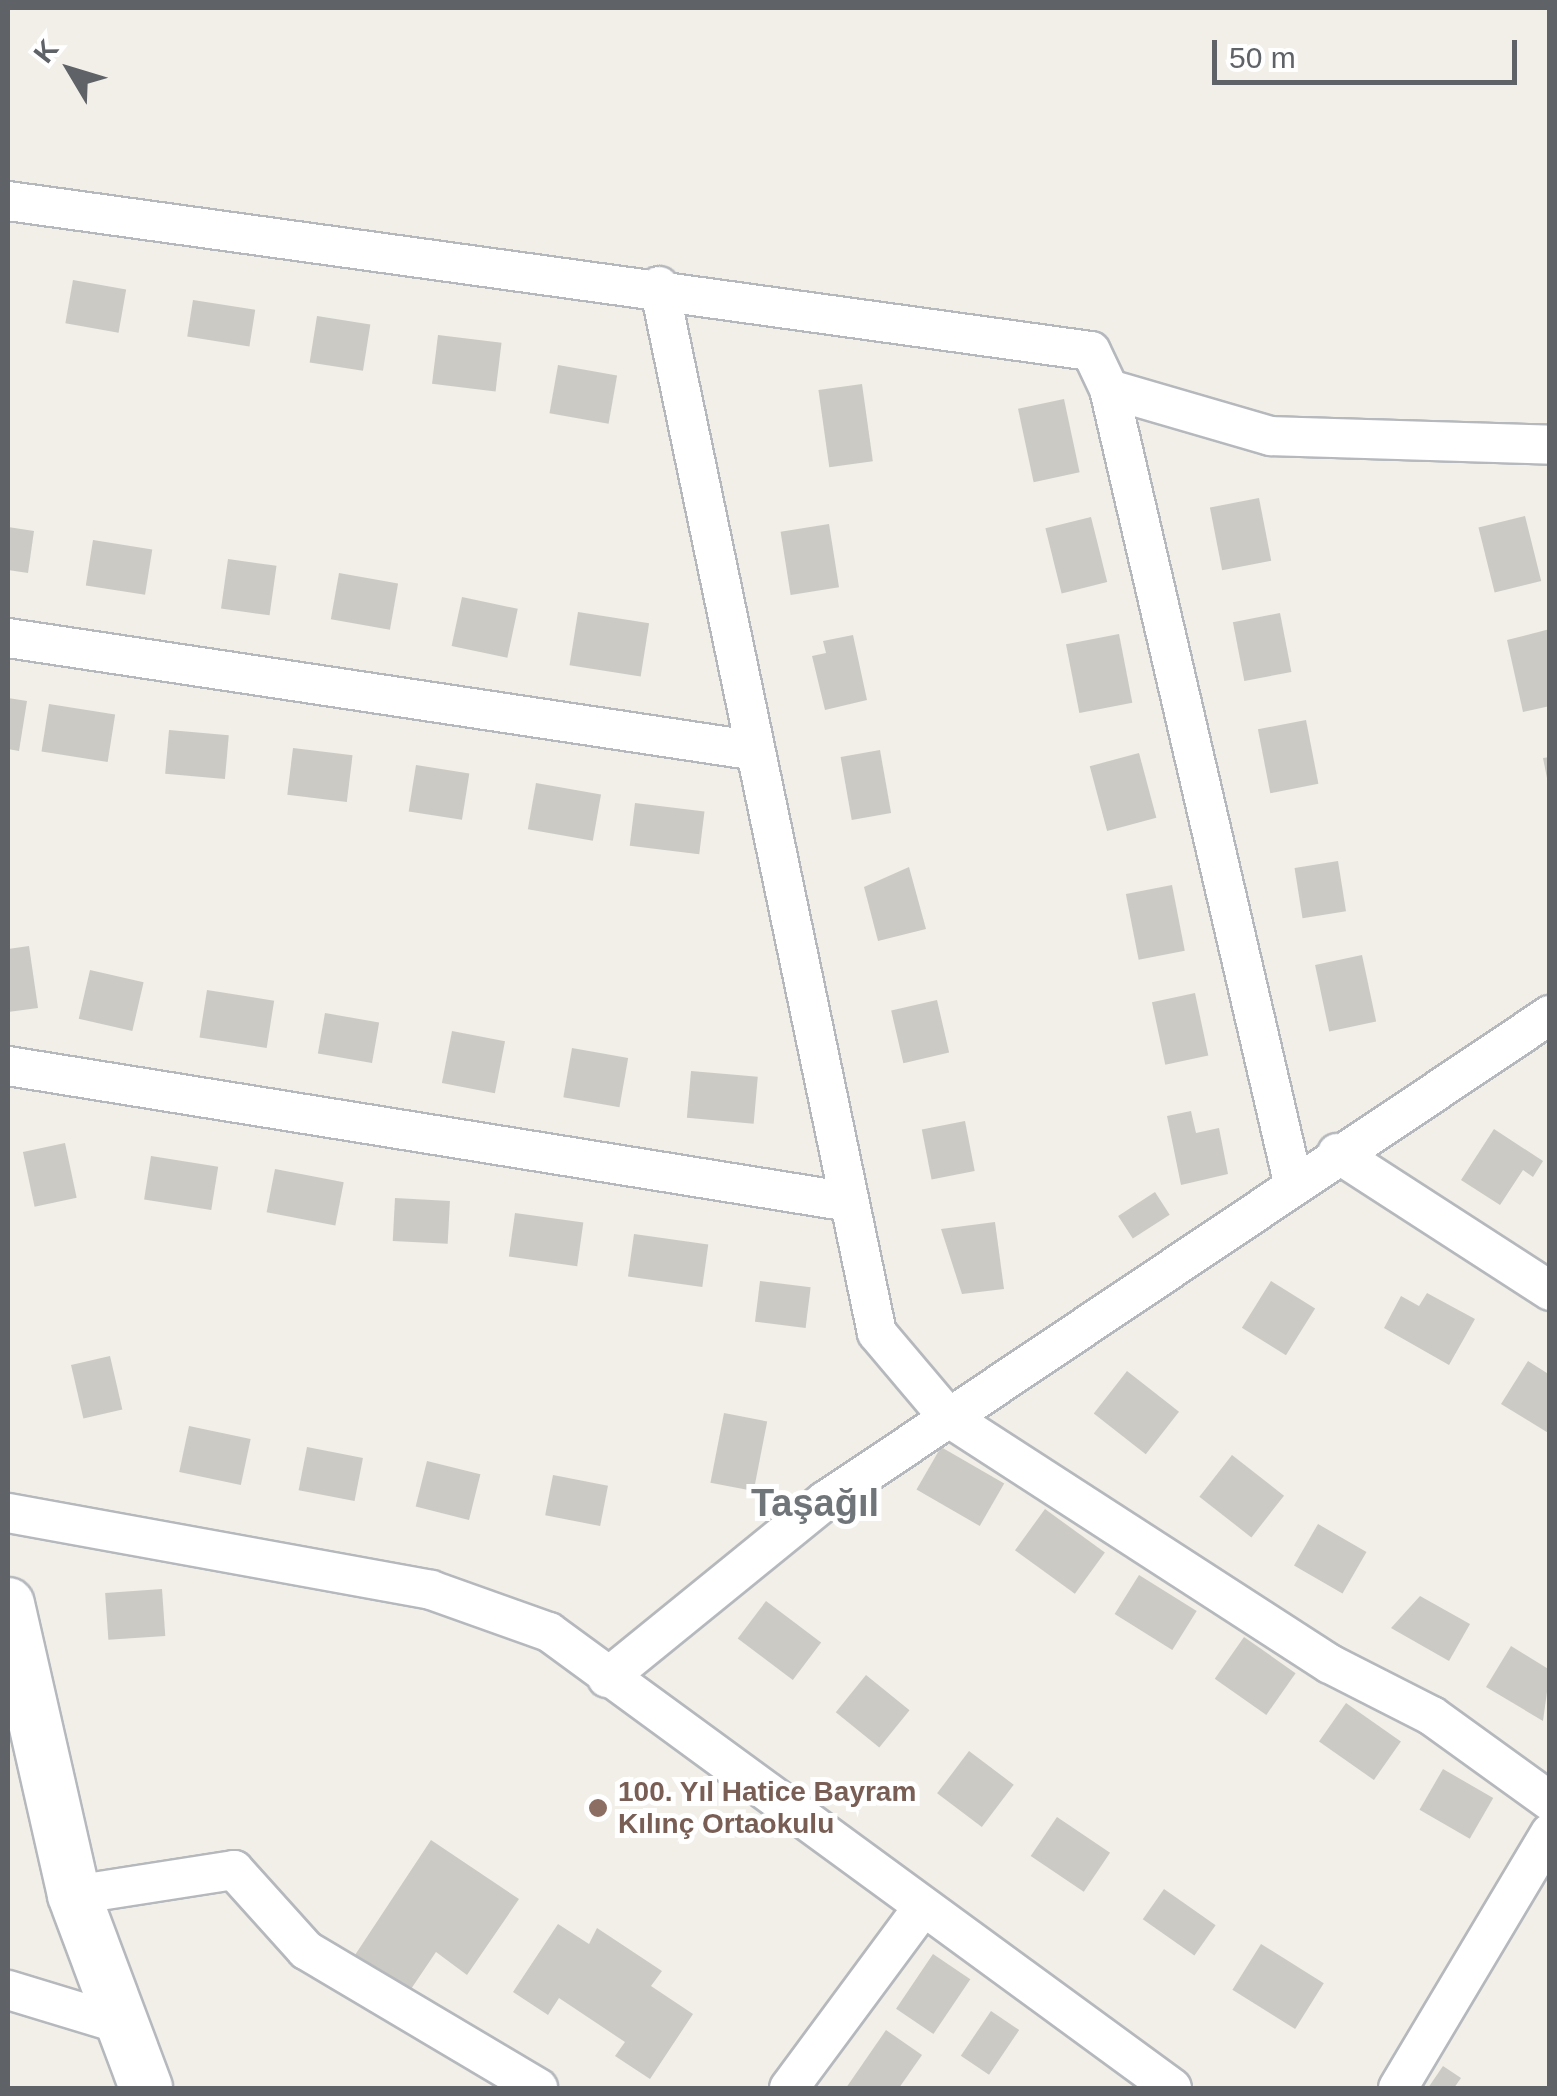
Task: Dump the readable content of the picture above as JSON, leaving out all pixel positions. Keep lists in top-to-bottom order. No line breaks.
{"districts":["Taşağıl"],"places":["100. Yıl Hatice Bayram Kılınç Ortaokulu"],"scale_bar":"50 m","north":"top left"}
